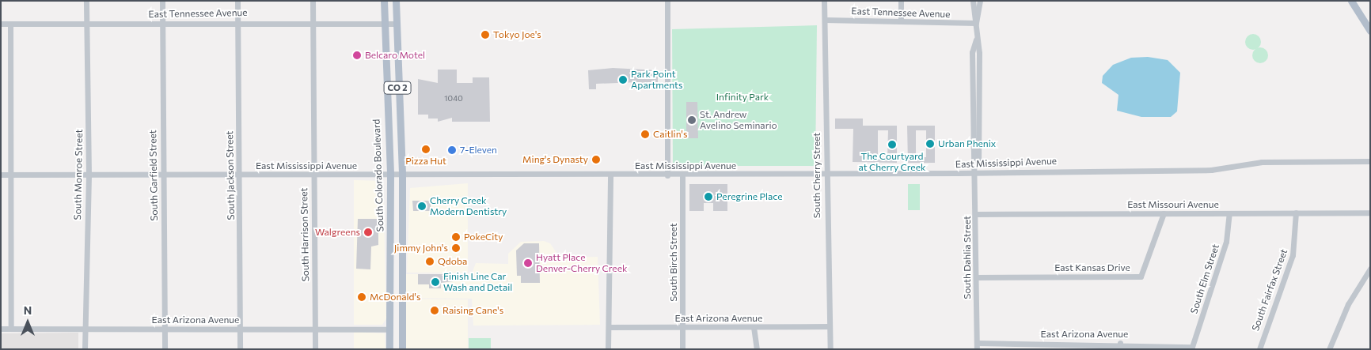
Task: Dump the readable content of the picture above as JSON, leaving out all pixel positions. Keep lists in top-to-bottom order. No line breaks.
{"streets":{"main road":["CO 2","South Colorado Boulevard"],"street":["East Tennessee Avenue","East Mississippi Avenue","South Monroe Street","South Garfield Street","South Jackson Street","South Cherry Street","East Missouri Avenue","South Harrison Street","South Dahlia Street","South Birch Street","East Kansas Drive","South Elm Street","South Fairfax Street","East Arizona Avenue"]},"crossings":[["East Tennessee Avenue","CO 2"],["East Tennessee Avenue","South Monroe Street"],["East Tennessee Avenue","South Garfield Street"],["East Tennessee Avenue","South Jackson Street"],["East Tennessee Avenue","South Colorado Boulevard"],["East Tennessee Avenue","South Cherry Street"],["East Tennessee Avenue","South Harrison Street"],["East Tennessee Avenue","South Dahlia Street"],["CO 2","East Mississippi Avenue"],["East Mississippi Avenue","South Monroe Street"],["East Mississippi Avenue","South Garfield Street"],["East Mississippi Avenue","South Jackson Street"],["East Mississippi Avenue","South Colorado Boulevard"],["East Mississippi Avenue","South Cherry Street"],["East Mississippi Avenue","South Harrison Street"],["East Mississippi Avenue","South Dahlia Street"],["East Mississippi Avenue","South Birch Street"],["South Monroe Street","East Arizona Avenue"],["South Garfield Street","East Arizona Avenue"],["South Jackson Street","East Arizona Avenue"],["South Colorado Boulevard","East Arizona Avenue"],["South Cherry Street","East Arizona Avenue"],["East Missouri Avenue","South Dahlia Street"],["East Missouri Avenue","East Kansas Drive"],["East Missouri Avenue","South Elm Street"],["East Missouri Avenue","South Fairfax Street"],["South Harrison Street","East Arizona Avenue"],["South Dahlia Street","East Kansas Drive"],["South Dahlia Street","East Arizona Avenue"],["South Birch Street","East Arizona Avenue"],["South Elm Street","East Arizona Avenue"]],"parks":["Infinity Park"],"places":["Tokyo Joe's","Belcaro Motel","Park Point Apartments","St. Andrew Avelino Seminario","Caitlin's","Urban Phenix","The Courtyard at Cherry Creek","Pizza Hut","7-Eleven","Ming's Dynasty","Peregrine Place","Cherry Creek Modern Dentistry","Walgreens","PokeCity","Jimmy John's","Qdoba","Hyatt Place Denver-Cherry Creek","Finish Line Car Wash and Detail","McDonald's","Raising Cane's"],"house_numbers":["1040"],"north":"top"}
